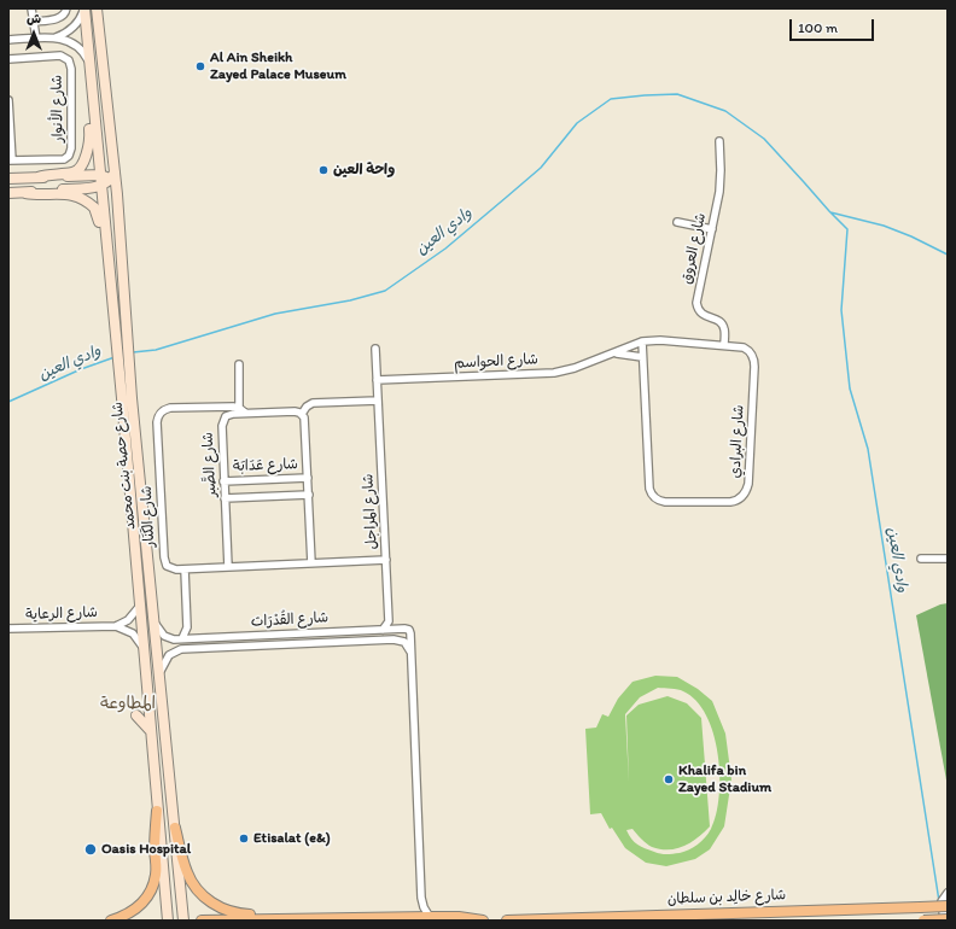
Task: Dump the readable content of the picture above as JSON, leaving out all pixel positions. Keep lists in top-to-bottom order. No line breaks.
{"streets":{"main road":["شارع حصة بنت محمد","شارع خالِد بن سلطان"],"street":["شارع الأنوار","شارع العروق","شارع الحواسم","شارع البرادي","شارع الصَّبر","شارع عَدَابَة","شارع المراجل","شارع الكَنَار","شارع الرعاية","شارع القُدْرَات"]},"crossings":[["شارع العروق","شارع البرادي"],["شارع الحواسم","شارع البرادي"],["شارع الحواسم","شارع المراجل"],["شارع الصَّبر","شارع عَدَابَة"],["شارع الصَّبر","شارع الكَنَار"],["شارع حصة بنت محمد","شارع الرعاية"],["شارع حصة بنت محمد","شارع القُدْرَات"],["شارع المراجل","شارع الكَنَار"]],"districts":["المطاوعة"],"water":["وادي العين"],"places":["Al Ain Sheikh Zayed Palace Museum","واحة العين","Khalifa bin Zayed Stadium","Etisalat (e&)","Oasis Hospital"],"scale_bar":"100 m","north":"top"}
